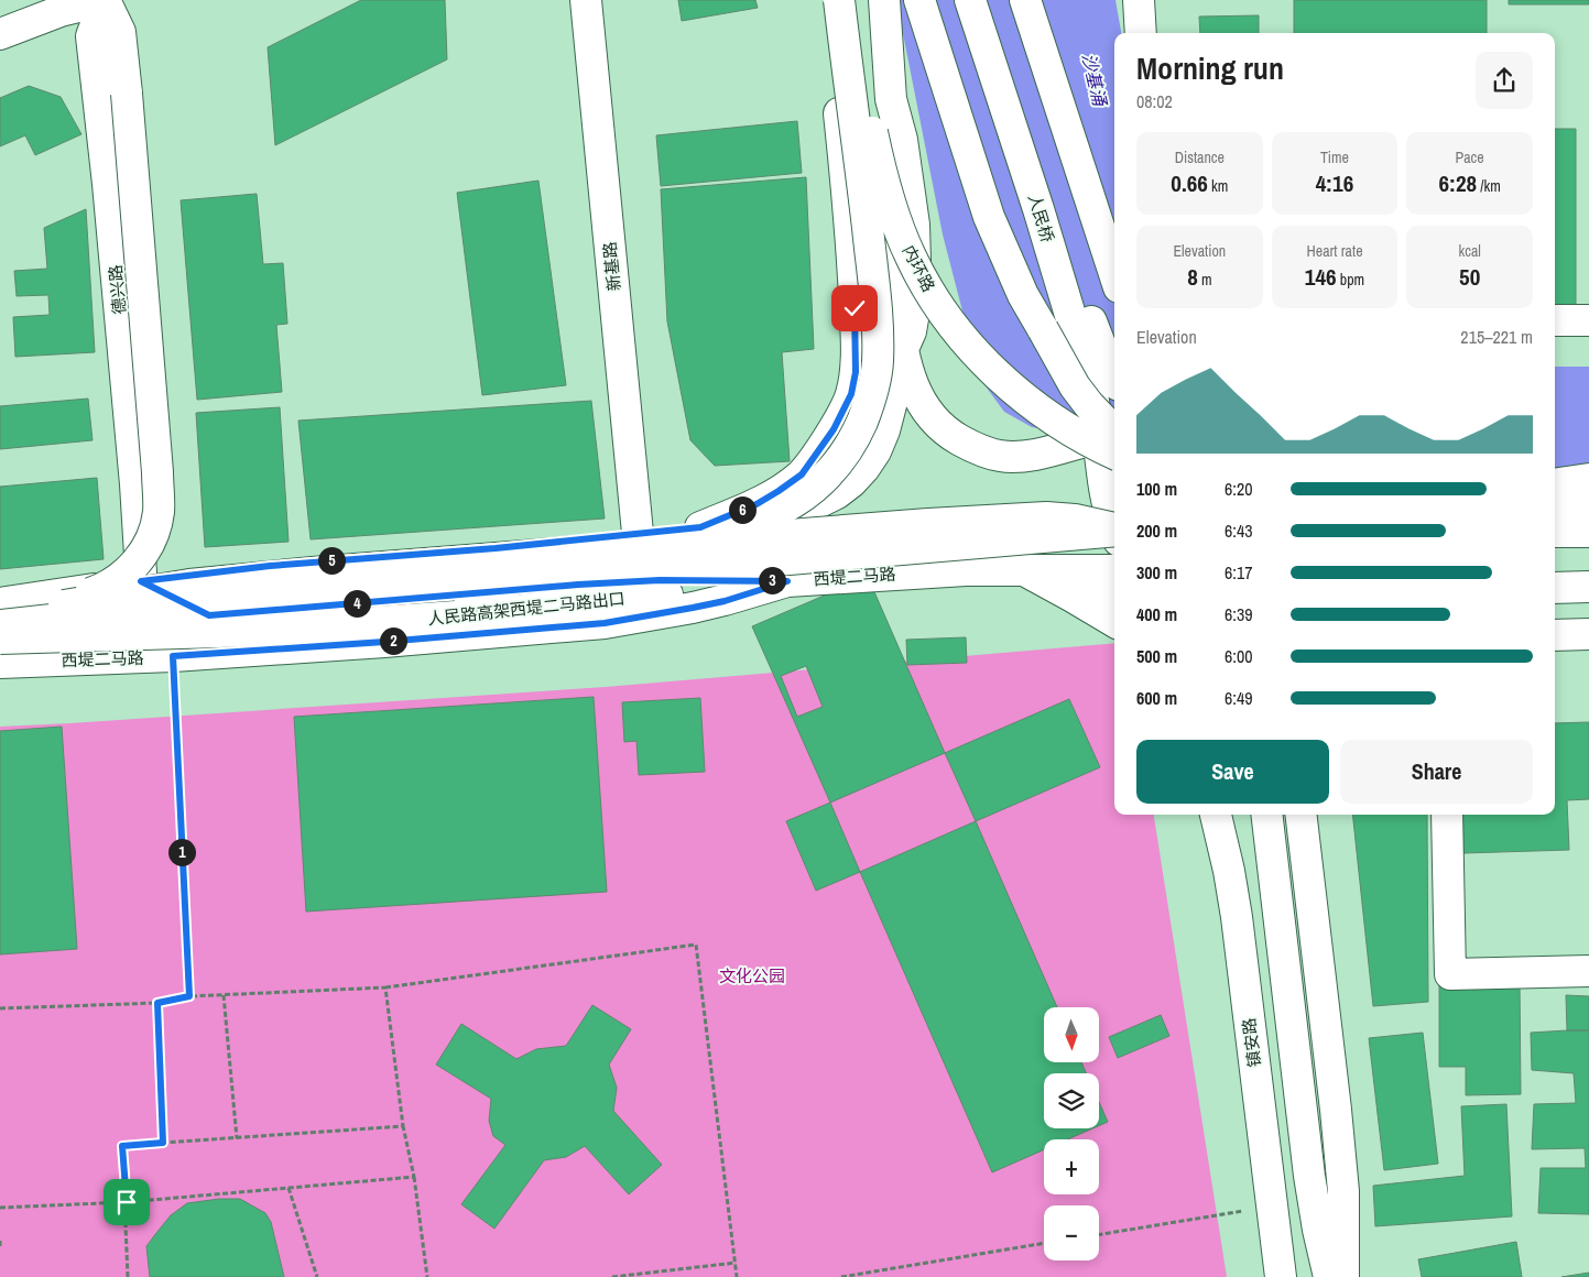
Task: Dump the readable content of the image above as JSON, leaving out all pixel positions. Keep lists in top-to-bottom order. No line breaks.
{"streets":{"main road":["人民桥","新基路","内环路","德兴路","西堤二马路","人民路高架西堤二马路出口","镇安路"]},"crossings":[["人民桥","内环路"],["西堤二马路","人民路高架西堤二马路出口"]],"water":["沙基涌"],"parks":["文化公园"],"north":"bottom","page":{"heading":["Morning run","08:02"],"stats":[["Distance","0.66 km"],["Time","4:16"],["Pace","6:28 /km"],["Elevation","8 m"],["Heart rate","146 bpm"],["kcal","50"]],"chart":["Elevation","215–221 m"],"list":[{"name":"100 m","note":"6:20"},{"name":"200 m","note":"6:43"},{"name":"300 m","note":"6:17"},{"name":"400 m","note":"6:39"},{"name":"500 m","note":"6:00"},{"name":"600 m","note":"6:49"}],"pins":["6","5","3","4","2","1"],"buttons":["Save","Share"],"map_buttons":["+","−"]}}
